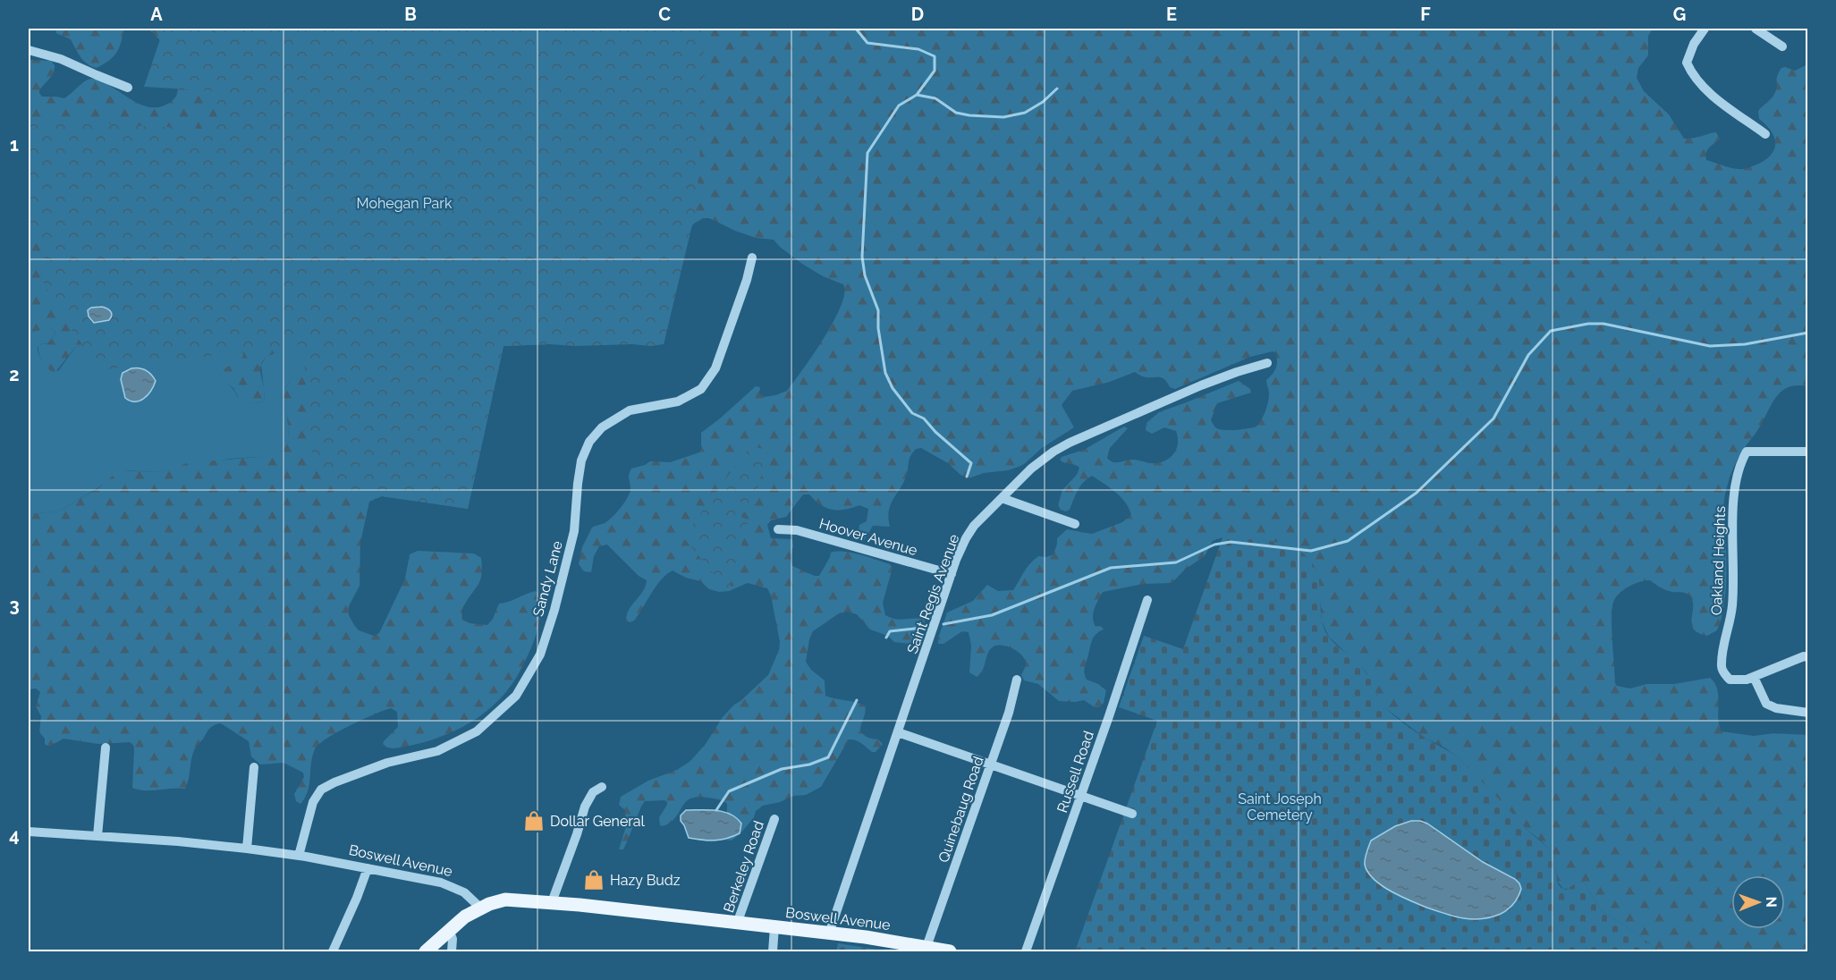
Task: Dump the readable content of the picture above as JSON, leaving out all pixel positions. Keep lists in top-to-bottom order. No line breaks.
{"streets":{"main road":["Boswell Avenue"],"street":["Hoover Avenue","Oakland Heights","Sandy Lane","Saint Regis Avenue","Russell Road","Quinebaug Road","Berkeley Road"]},"crossings":[["Hoover Avenue","Saint Regis Avenue"],["Sandy Lane","Boswell Avenue"],["Saint Regis Avenue","Boswell Avenue"],["Quinebaug Road","Boswell Avenue"],["Boswell Avenue","Berkeley Road"]],"parks":["Mohegan Park","Saint Joseph Cemetery"],"places":{"shop":["Dollar General","Hazy Budz"]},"north":"right","grid":{"columns":["A","B","C","D","E","F","G"],"rows":["1","2","3","4"]}}
